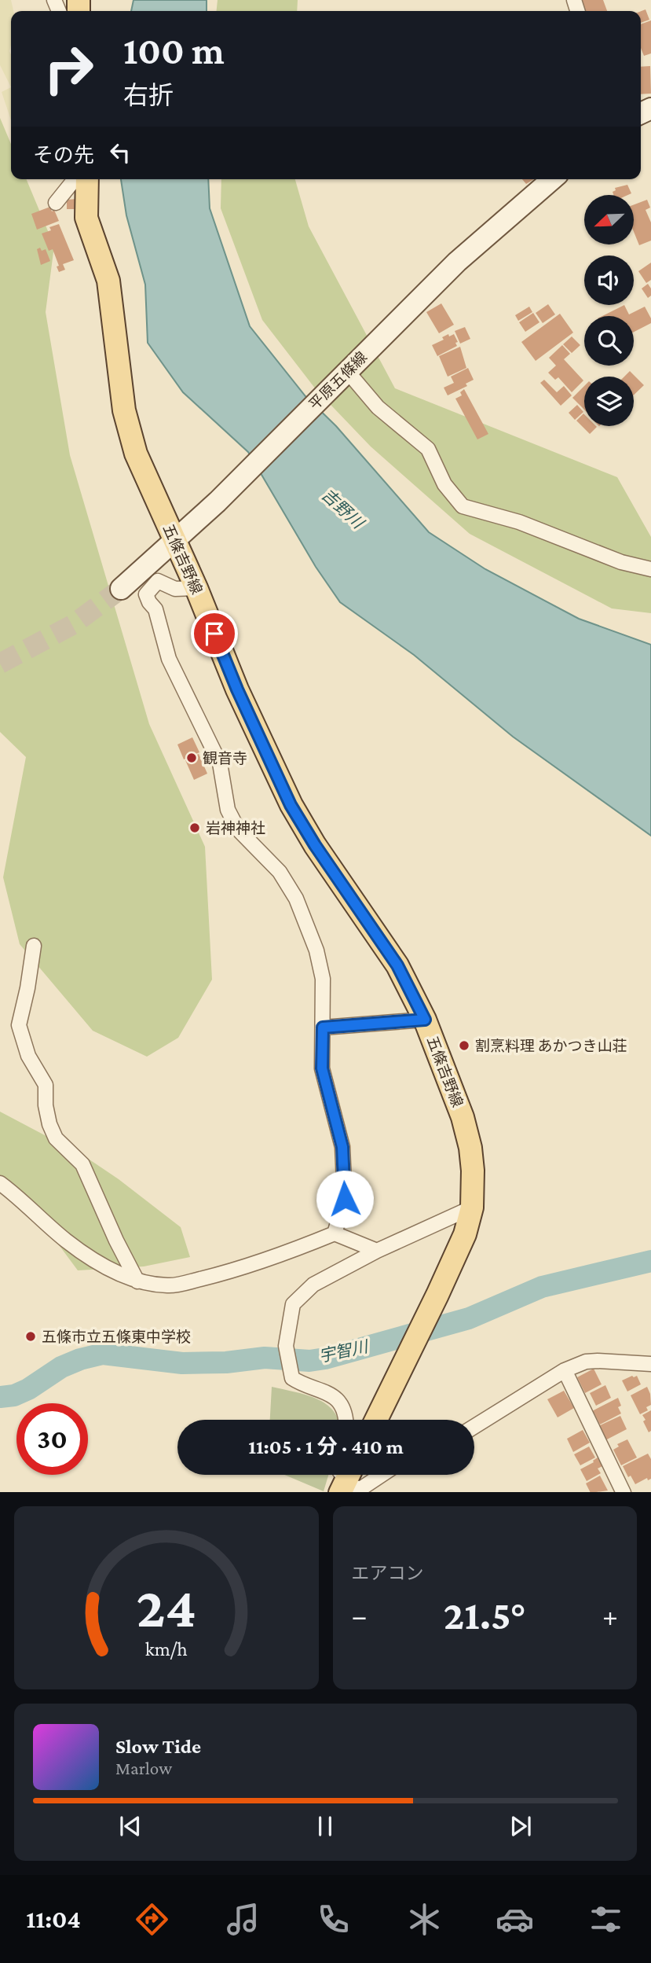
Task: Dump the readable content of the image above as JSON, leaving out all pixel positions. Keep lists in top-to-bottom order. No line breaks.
{"streets":{"main road":["平原五條線","五條吉野線"]},"crossings":[["平原五條線","五條吉野線"]],"water":["吉野川","宇智川"],"places":["観音寺","岩神神社","割烹料理 あかつき山荘","五條市立五條東中学校"],"north":"bottom left","page":{"turn":["100 m","右折"],"then":"その先","limit":"30","trip":"11:05 · 1 分 · 410 m","tile":"エアコン","heat":["−","21.5°","+"],"song":["Slow Tide","Marlow"],"tabs":"11:04","gauge":["24","km/h"]}}
